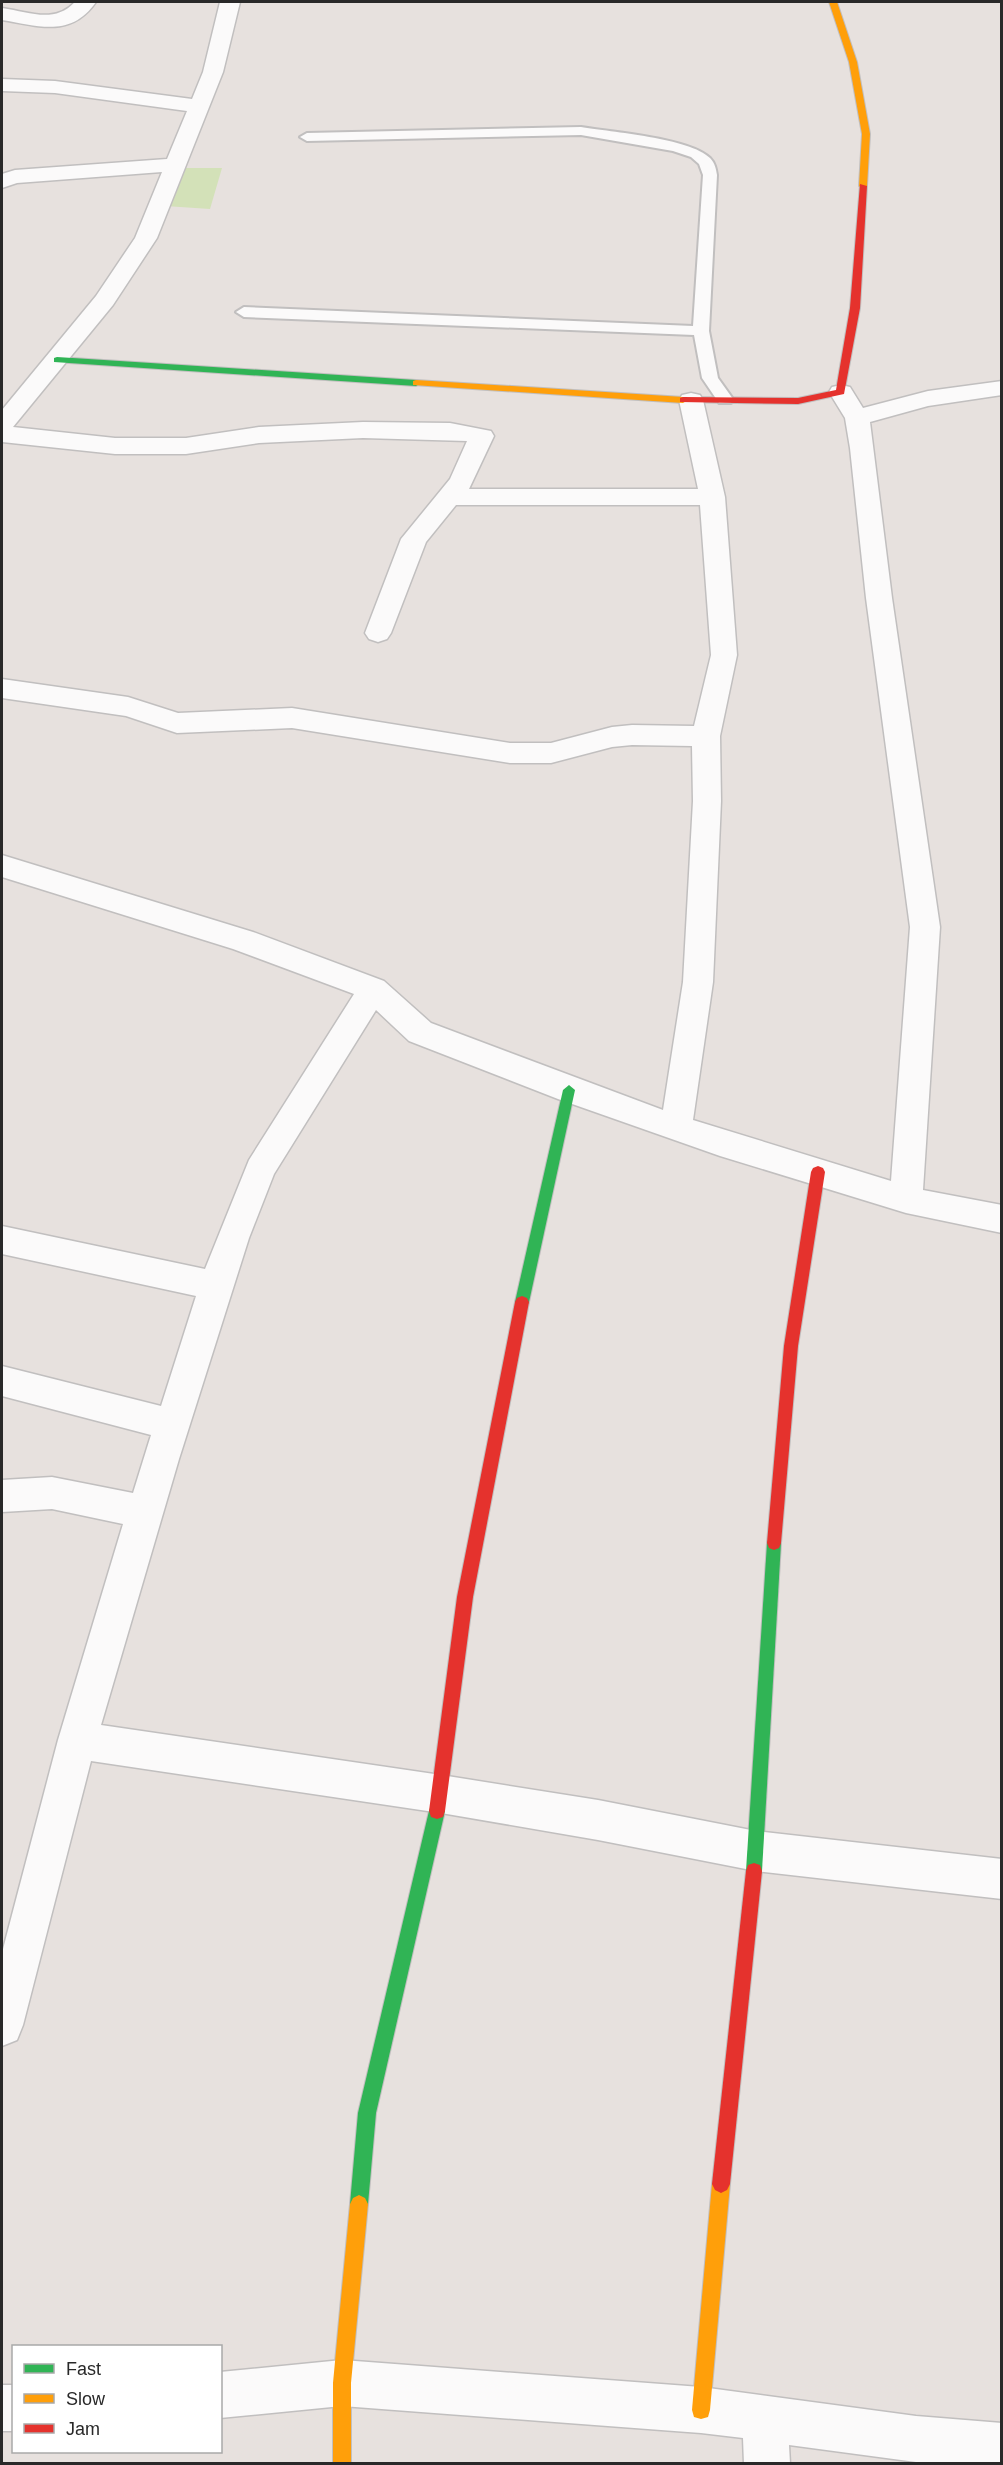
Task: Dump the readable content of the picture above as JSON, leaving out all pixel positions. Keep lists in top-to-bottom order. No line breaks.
{"legend":["Fast","Slow","Jam"]}
